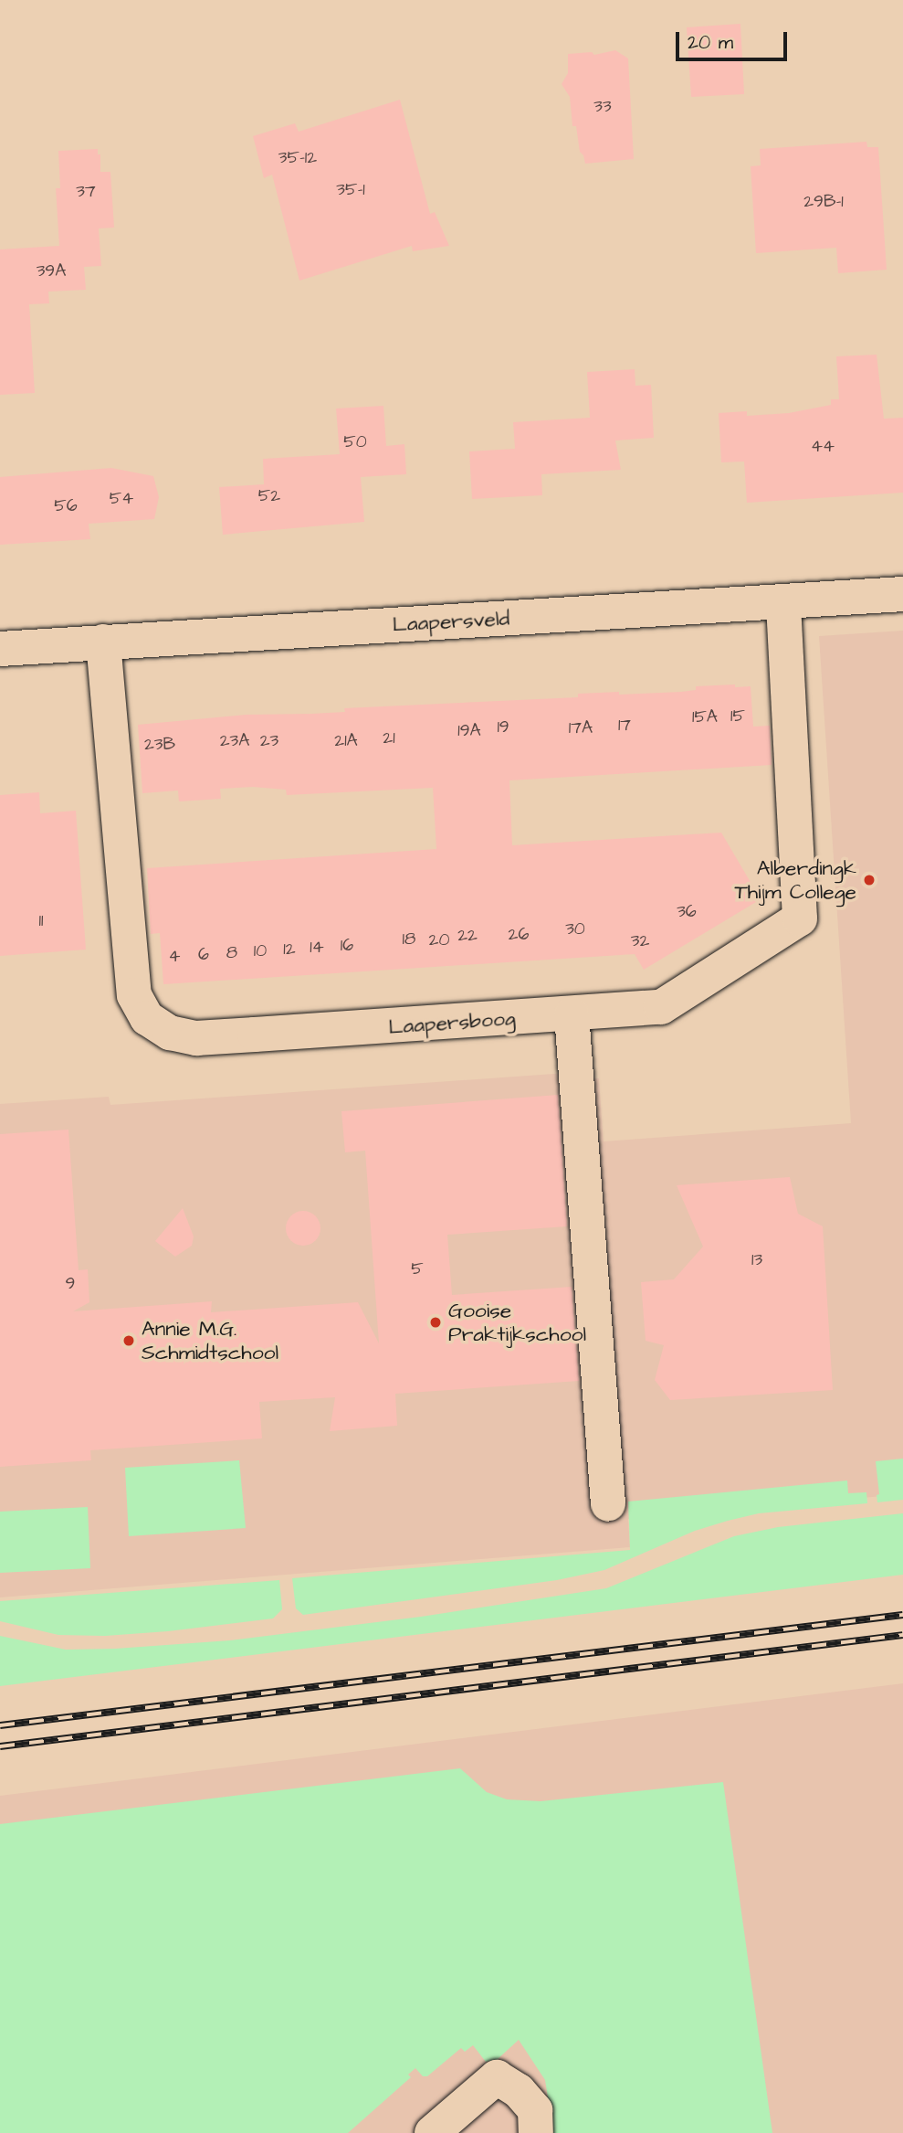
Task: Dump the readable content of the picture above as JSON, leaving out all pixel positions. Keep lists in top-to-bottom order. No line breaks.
{"streets":{"street":["Laapersveld","Laapersboog"]},"crossings":[["Laapersveld","Laapersboog"]],"places":["Alberdingk Thijm College","Gooise Praktijkschool","Annie M.G. Schmidtschool"],"house_numbers":["33","35-12","35-1","37","29B-1","39A","50","44","52","54","56","15","15A","17","19","17A","19A","21","23A","23","21A","23B","36","11","30","26","22","18","20","32","16","14","12","10","8","6","4","13","5","9"],"scale_bar":"20 m"}
